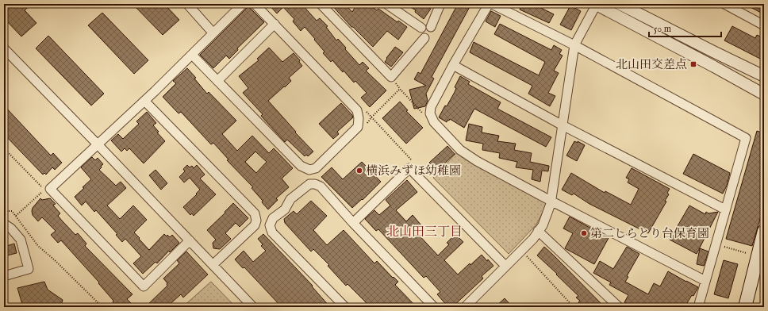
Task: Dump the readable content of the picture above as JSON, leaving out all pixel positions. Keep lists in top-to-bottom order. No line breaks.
{"districts":["北山田三丁目"],"places":{"transit":["北山田交差点"],"other":["横浜みずほ幼稚園","第二しらとり台保育園"]},"scale_bar":"50 m"}
